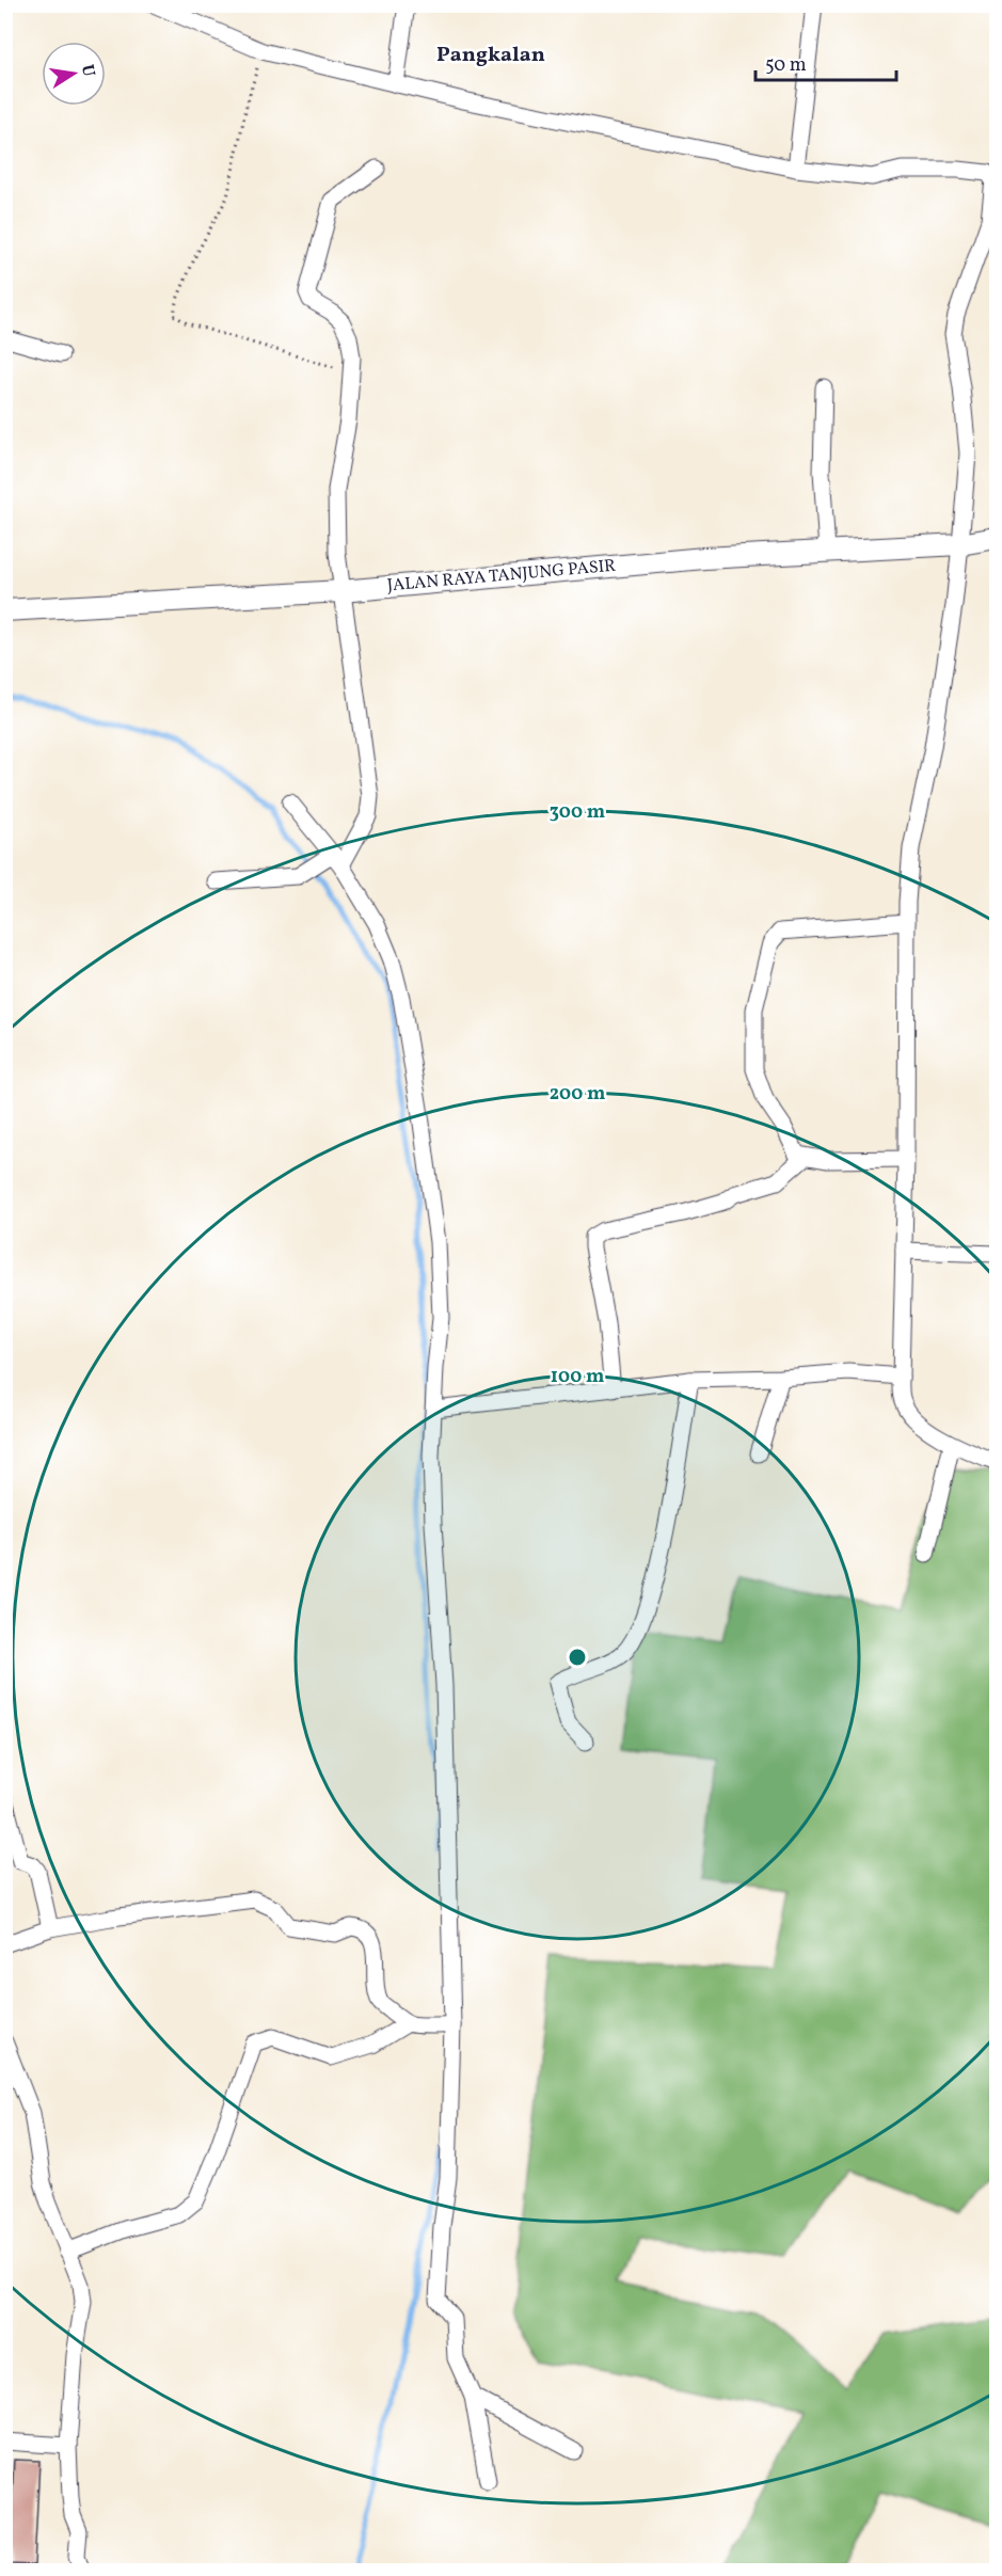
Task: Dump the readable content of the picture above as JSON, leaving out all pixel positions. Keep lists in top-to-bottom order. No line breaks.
{"streets":{"street":["JALAN RAYA TANJUNG PASIR"]},"districts":["Pangkalan"],"scale_bar":"50 m","north":"right","rings":["300 m","200 m","100 m"]}
